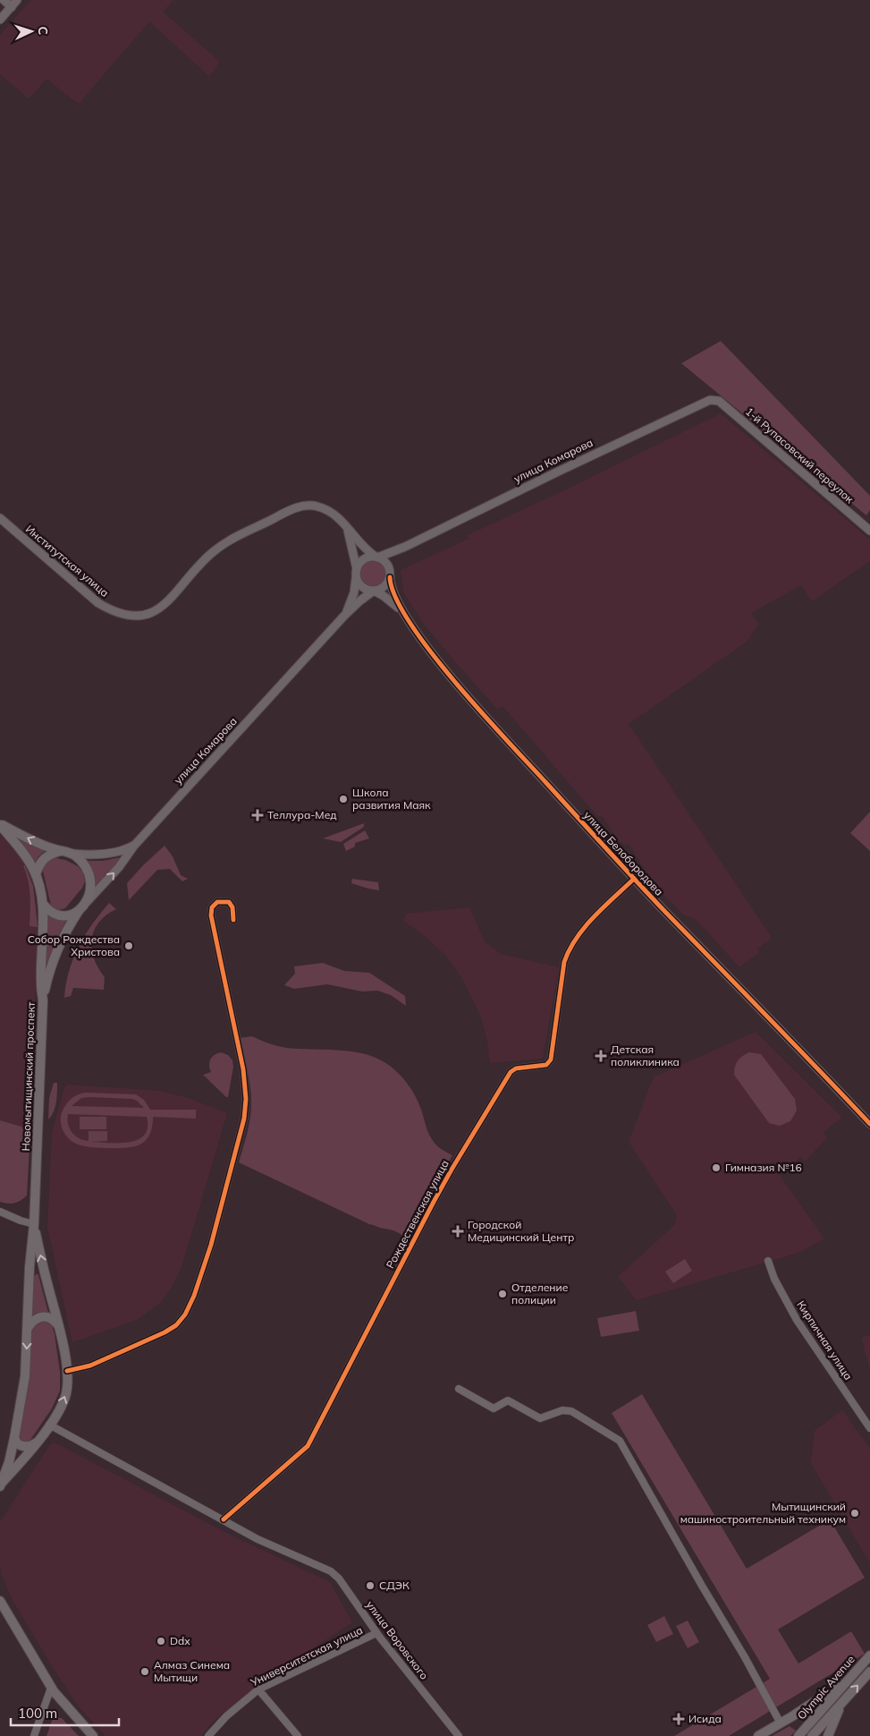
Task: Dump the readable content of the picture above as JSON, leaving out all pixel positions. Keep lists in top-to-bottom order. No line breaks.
{"streets":{"main road":["Новомытищинский проспект","Olympic Avenue"],"street":["1-й Рупасовский переулок","улица Комарова","Институтская улица","улица Белобородова","Рождественская улица","Кирпичная улица","улица Воровского","Университетская улица"]},"crossings":[["1-й Рупасовский переулок","улица Комарова"],["улица Комарова","Институтская улица"],["улица Комарова","улица Белобородова"],["улица Комарова","Новомытищинский проспект"],["Институтская улица","улица Белобородова"],["улица Белобородова","Рождественская улица"],["Новомытищинский проспект","улица Воровского"],["Рождественская улица","улица Воровского"],["улица Воровского","Университетская улица"]],"places":{"other":["Школа развития Маяк","Собор Рождества Христова","Гимназия №16","Отделение полиции","Мытищинский машиностроительный техникум","СДЭК","Ddx","Алмаз Синема Мытищи"],"health":["Теллура-Мед","Детская поликлиника","Городской Медицинский Центр","Исида"]},"scale_bar":"100 m","north":"right"}
